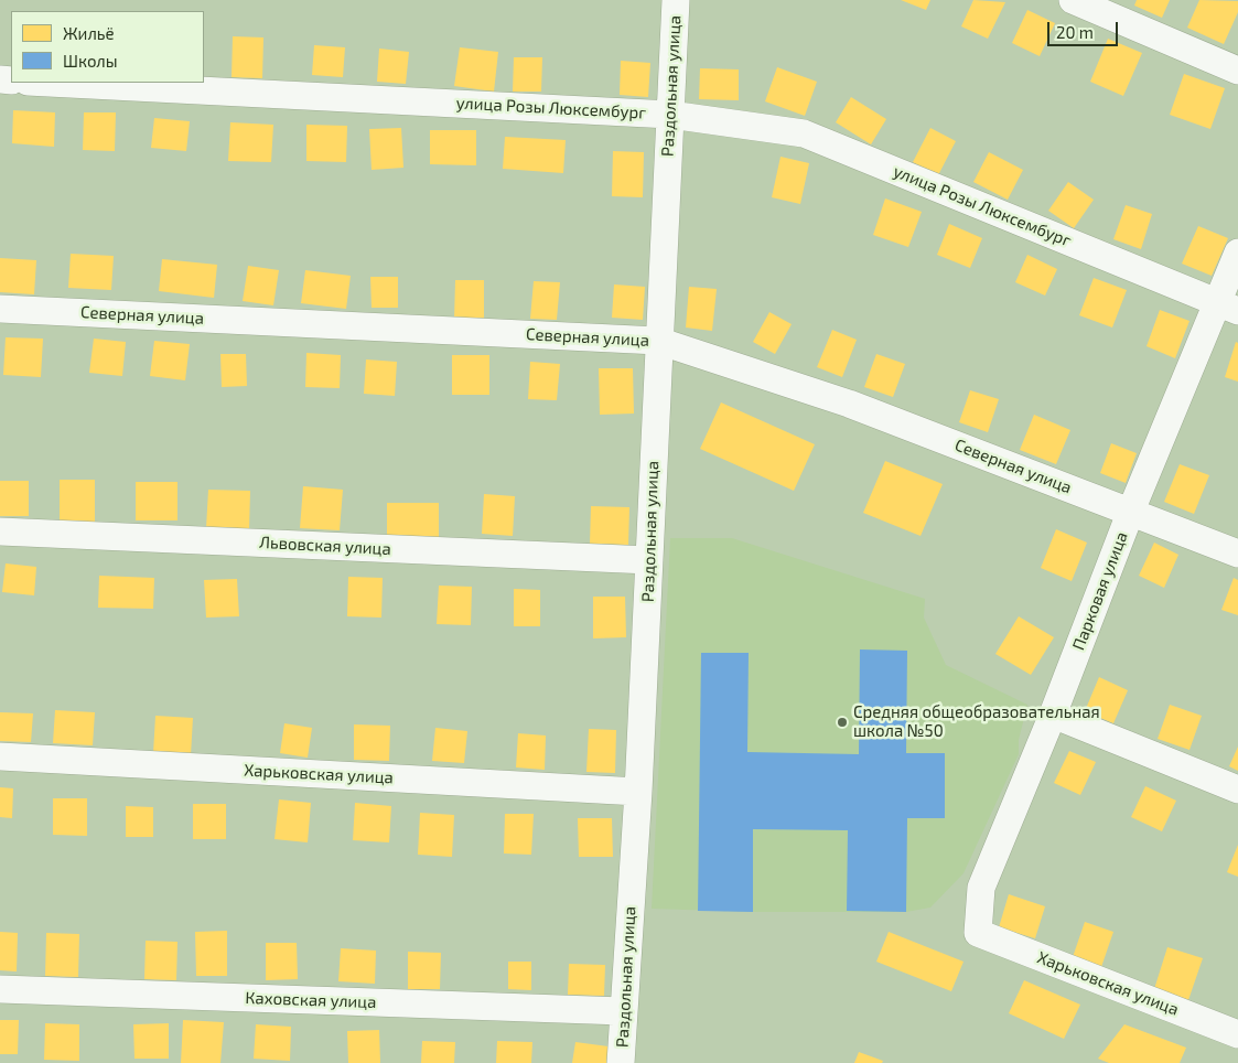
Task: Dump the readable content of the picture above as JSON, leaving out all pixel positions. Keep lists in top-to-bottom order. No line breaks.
{"streets":{"street":["Раздольная улица","улица Розы Люксембург","Северная улица","Львовская улица","Парковая улица","Харьковская улица","Каховская улица"]},"crossings":[["Раздольная улица","улица Розы Люксембург"],["Раздольная улица","Северная улица"],["Раздольная улица","Львовская улица"],["Раздольная улица","Харьковская улица"],["Раздольная улица","Каховская улица"],["улица Розы Люксембург","Парковая улица"],["Северная улица","Парковая улица"],["Парковая улица","Харьковская улица"]],"places":["Средняя общеобразовательная школа №50"],"legend":["Жильё","Школы"],"scale_bar":"20 m"}
